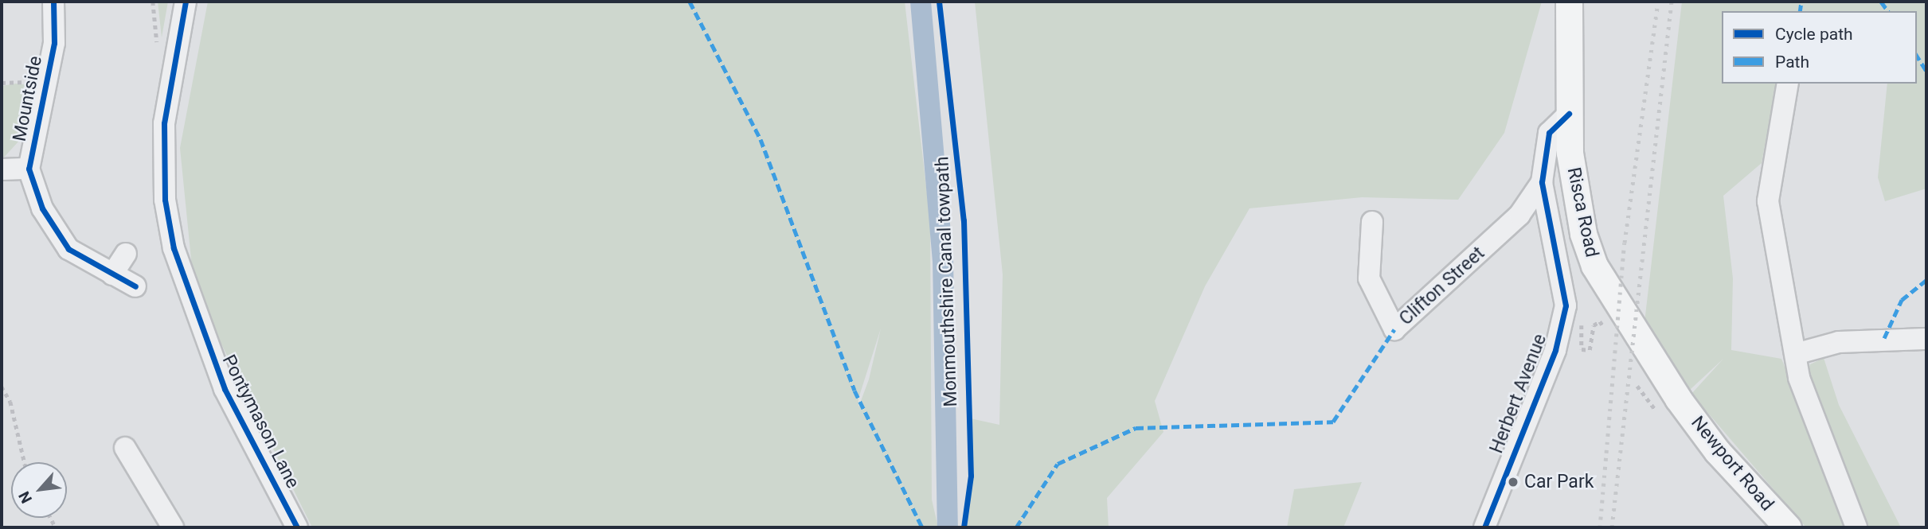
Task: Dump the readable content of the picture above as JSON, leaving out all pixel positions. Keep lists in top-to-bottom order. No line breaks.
{"streets":{"main road":["Risca Road","Newport Road"],"street":["Mountside","Clifton Street","Herbert Avenue","Pontymason Lane"],"cycle path":["Monmouthshire Canal towpath"]},"crossings":[["Risca Road","Herbert Avenue"],["Risca Road","Newport Road"],["Clifton Street","Herbert Avenue"]],"places":["Car Park"],"legend":["Cycle path","Path"],"north":"bottom left"}
